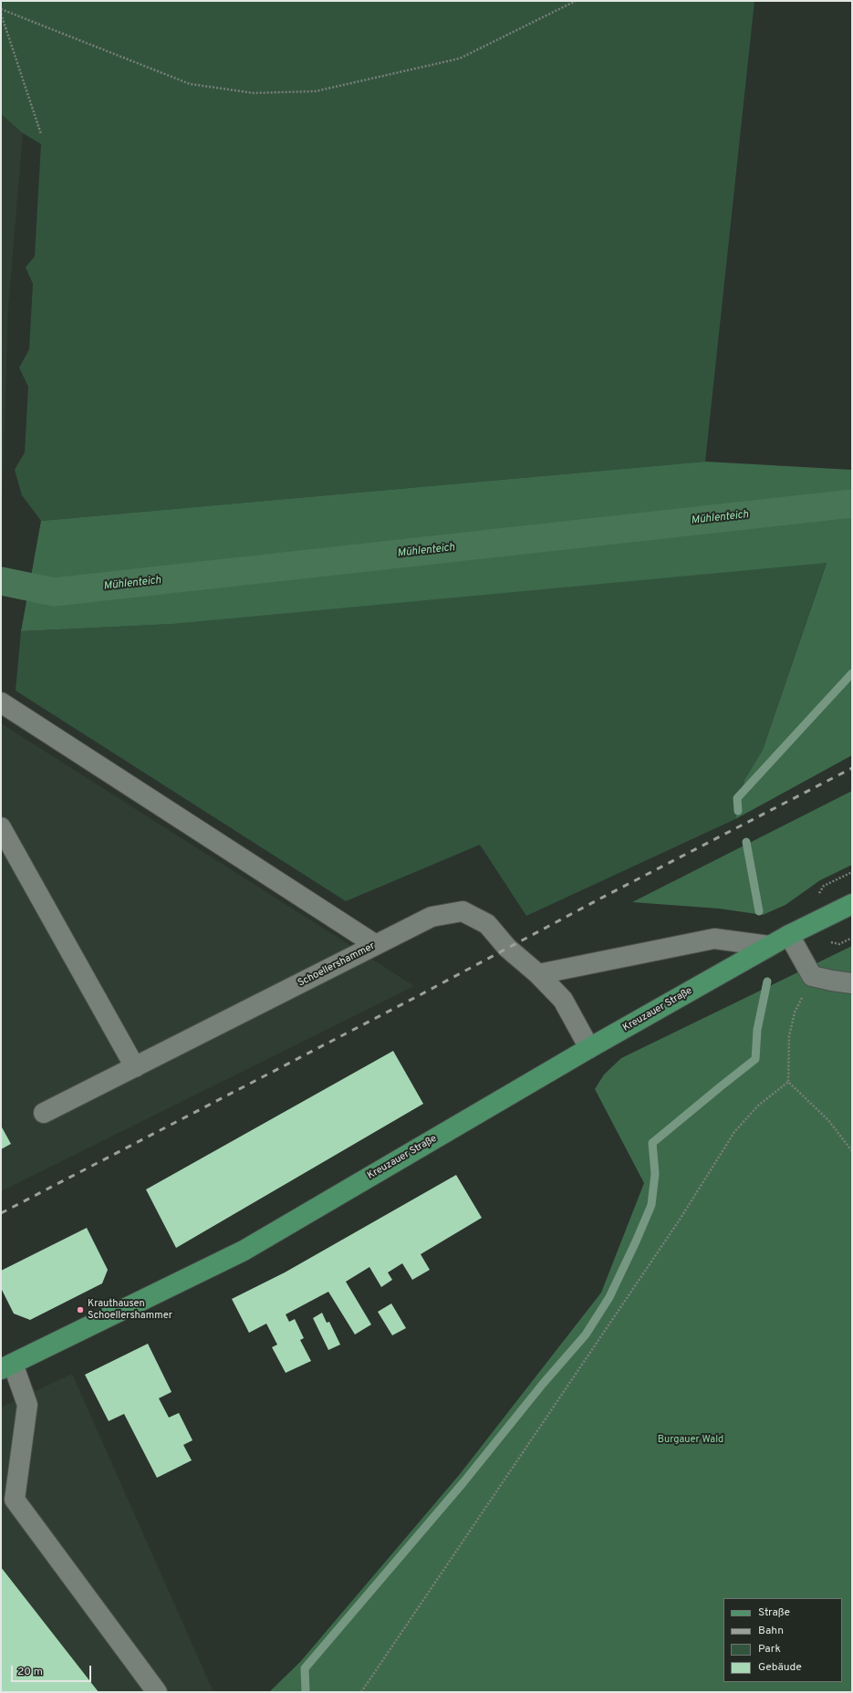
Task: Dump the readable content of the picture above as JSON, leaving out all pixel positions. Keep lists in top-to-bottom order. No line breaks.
{"streets":{"main road":["Kreuzauer Straße"],"lane":["Schoellershammer"]},"crossings":[["Schoellershammer","Kreuzauer Straße"]],"water":["Mühlenteich"],"parks":["Burgauer Wald"],"places":["Krauthausen Schoellershammer"],"legend":["Straße","Bahn","Park","Gebäude"],"scale_bar":"20 m"}
